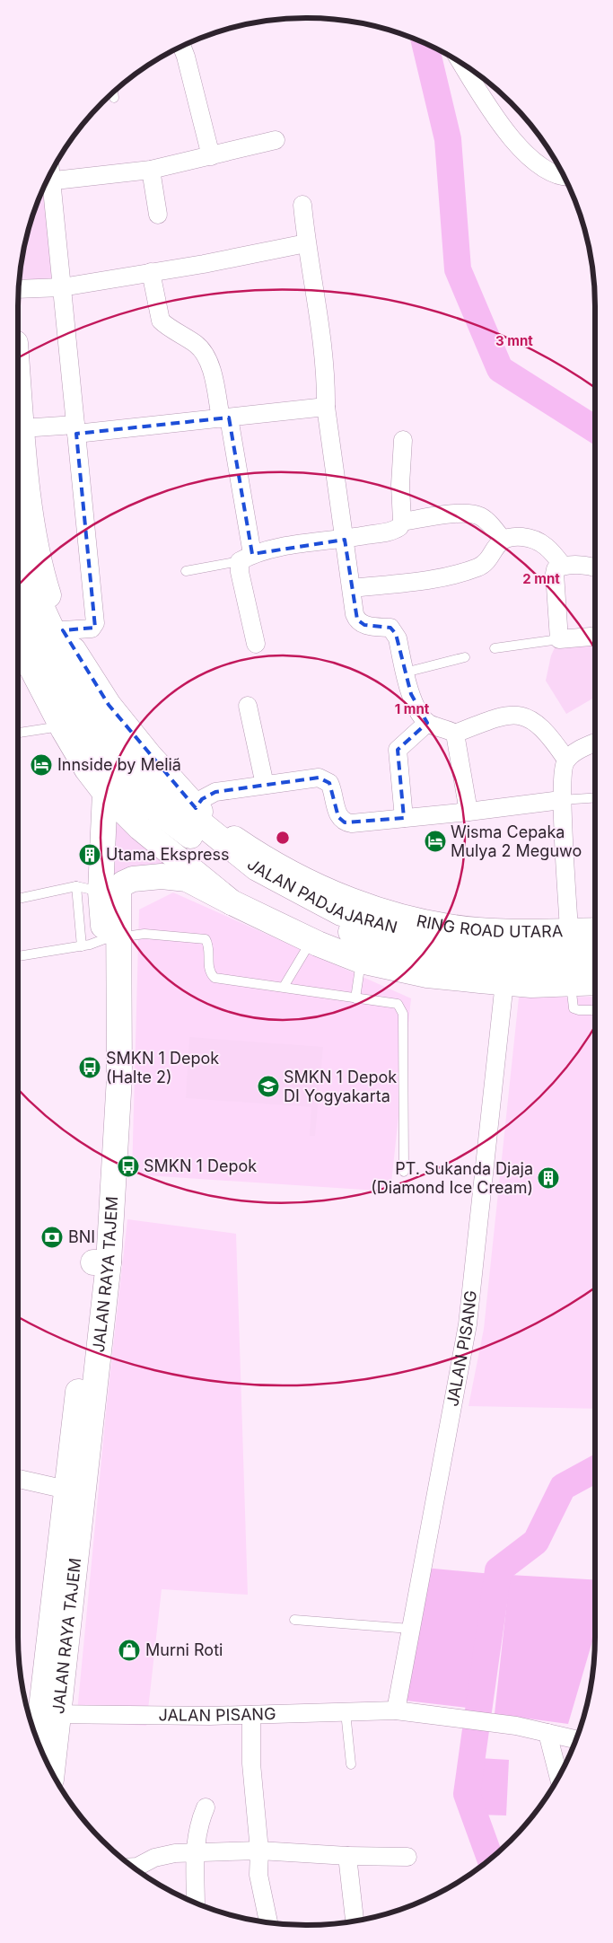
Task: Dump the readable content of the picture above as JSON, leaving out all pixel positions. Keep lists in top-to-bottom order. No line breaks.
{"streets":{"main road":["JALAN PADJAJARAN","RING ROAD UTARA","JALAN RAYA TAJEM"],"street":["JALAN PISANG"]},"crossings":[["JALAN RAYA TAJEM","JALAN PISANG"]],"places":{"hotel":["Innside by Meliã","Wisma Cepaka Mulya 2 Meguwo"],"building":["Utama Ekspress","PT. Sukanda Djaja (Diamond Ice Cream)"],"bus stop":["SMKN 1 Depok (Halte 2)","SMKN 1 Depok"],"school or university":["SMKN 1 Depok DI Yogyakarta"],"bank":["BNI"],"shop":["Murni Roti"]},"rings":["3 mnt","2 mnt","1 mnt"]}
